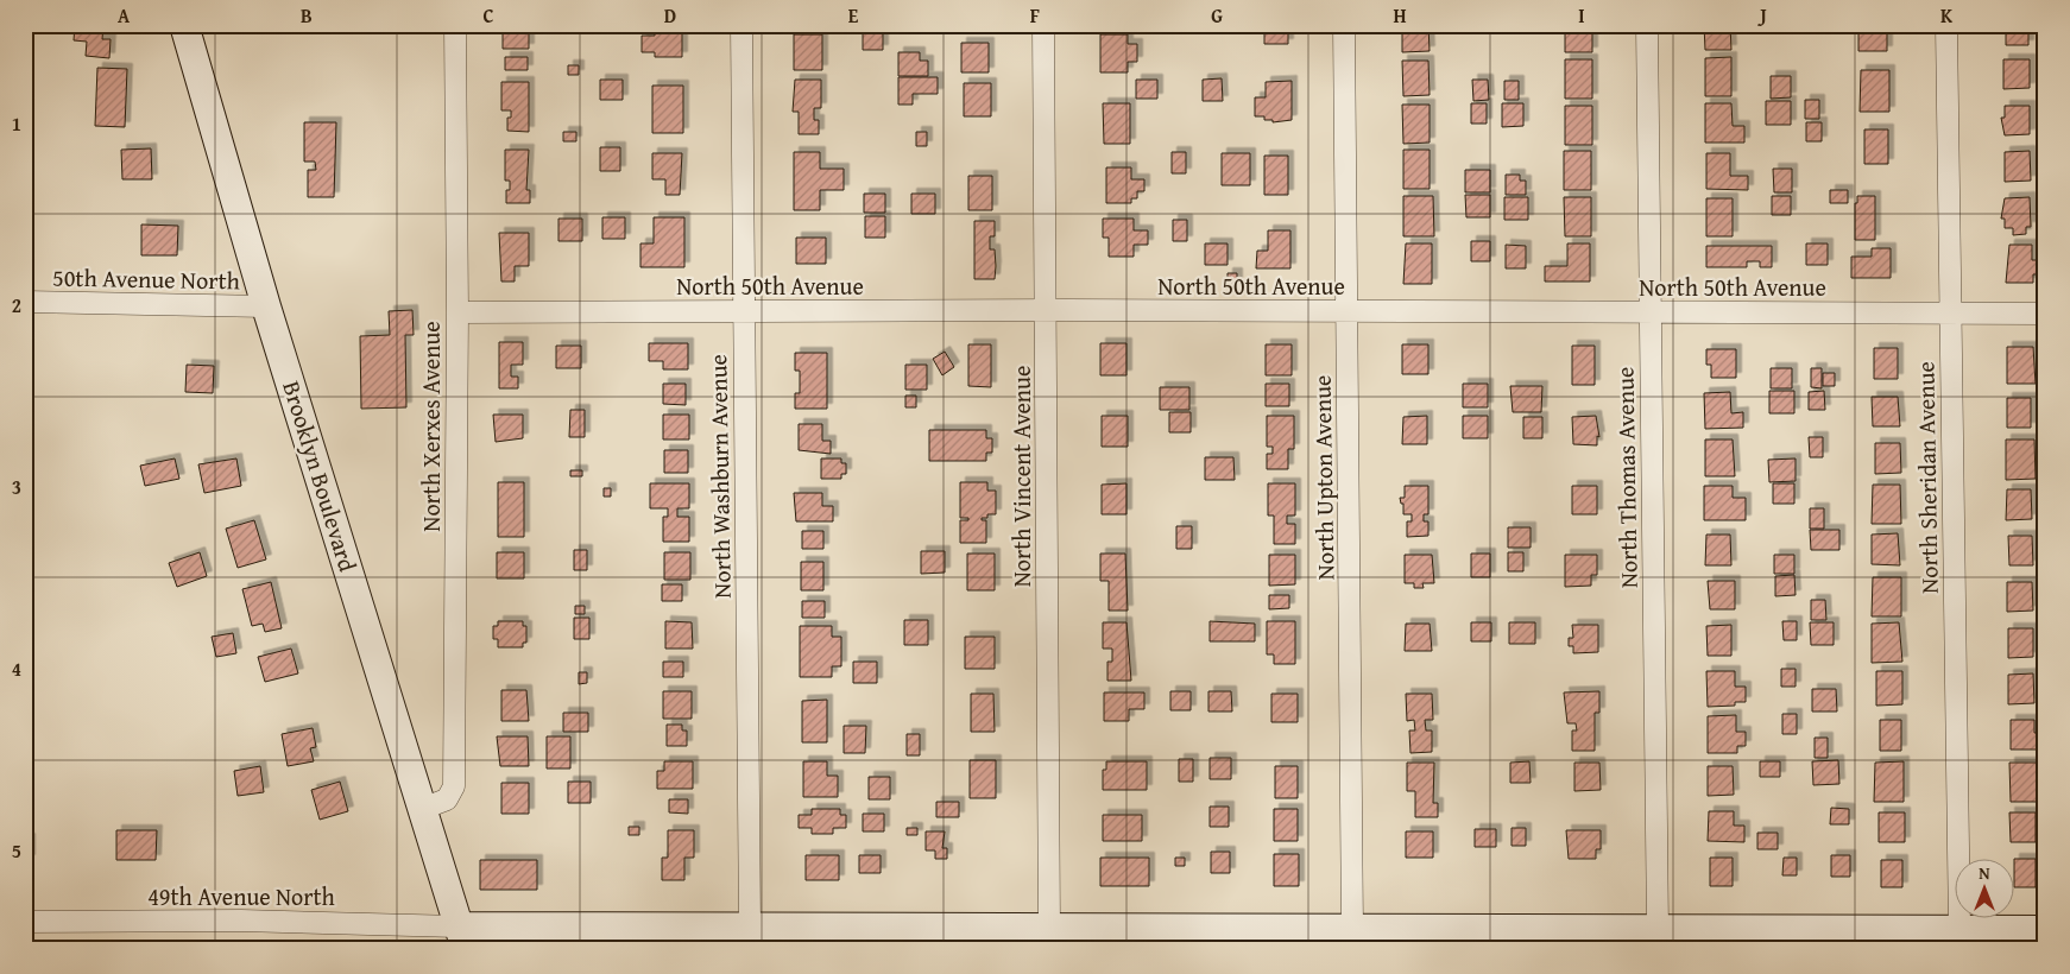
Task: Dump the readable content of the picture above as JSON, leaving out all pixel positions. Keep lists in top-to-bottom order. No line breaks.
{"streets":{"street":["50th Avenue North","North 50th Avenue","North Xerxes Avenue","Brooklyn Boulevard","North Washburn Avenue","North Vincent Avenue","North Upton Avenue","North Thomas Avenue","North Sheridan Avenue","49th Avenue North"]},"crossings":[["50th Avenue North","Brooklyn Boulevard"],["North 50th Avenue","North Xerxes Avenue"],["North 50th Avenue","North Washburn Avenue"],["North 50th Avenue","North Vincent Avenue"],["North 50th Avenue","North Upton Avenue"],["North 50th Avenue","North Thomas Avenue"],["North 50th Avenue","North Sheridan Avenue"],["North Xerxes Avenue","Brooklyn Boulevard"],["Brooklyn Boulevard","49th Avenue North"]],"north":"top","grid":{"columns":["A","B","C","D","E","F","G","H","I","J","K"],"rows":["1","2","3","4","5"]}}
